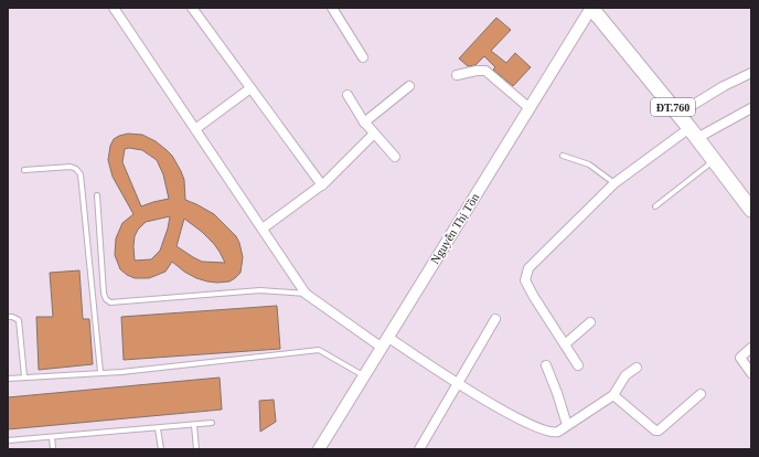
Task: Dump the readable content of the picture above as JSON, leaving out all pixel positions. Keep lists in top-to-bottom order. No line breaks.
{"streets":{"main road":["ĐT.760"],"street":["Nguyễn Thị Tồn"]},"crossings":[["ĐT.760","Nguyễn Thị Tồn"]]}
